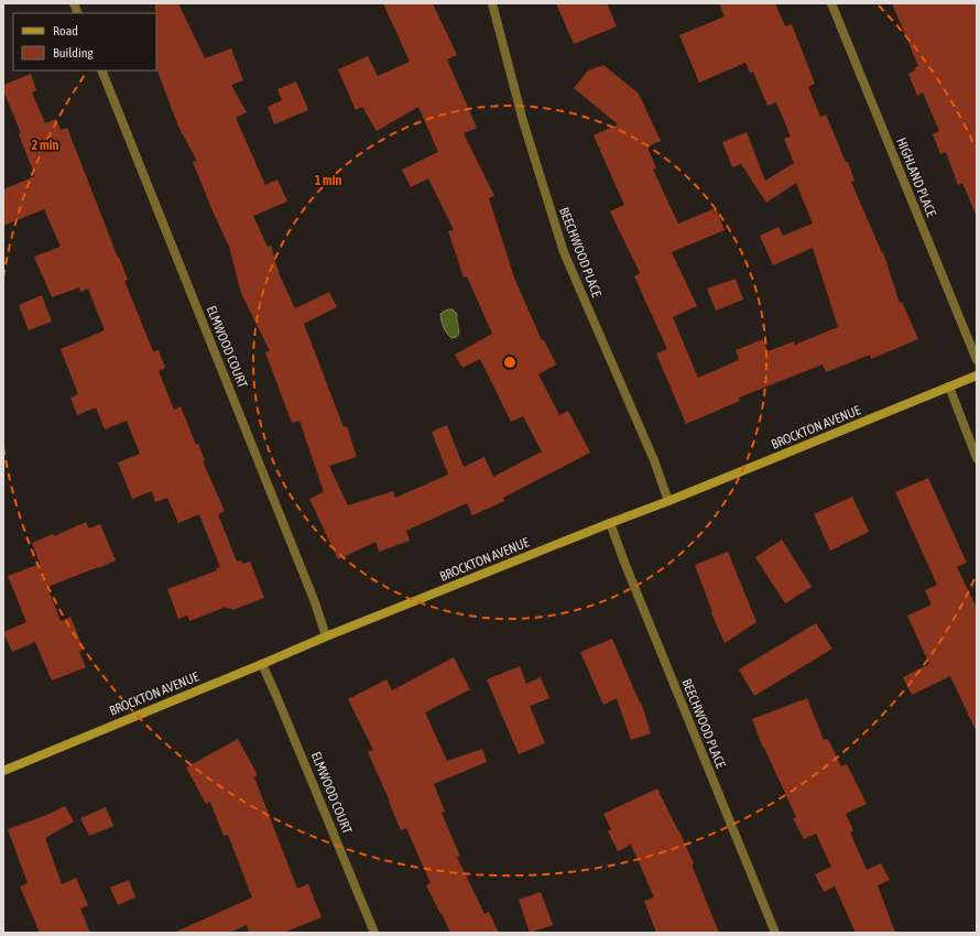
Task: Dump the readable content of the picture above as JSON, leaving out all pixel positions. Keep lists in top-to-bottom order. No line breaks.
{"streets":{"main road":["BROCKTON AVENUE"],"street":["HIGHLAND PLACE","BEECHWOOD PLACE","ELMWOOD COURT"]},"crossings":[["BEECHWOOD PLACE","BROCKTON AVENUE"],["ELMWOOD COURT","BROCKTON AVENUE"]],"legend":["Road","Building"],"rings":["2 min","1 min"]}
